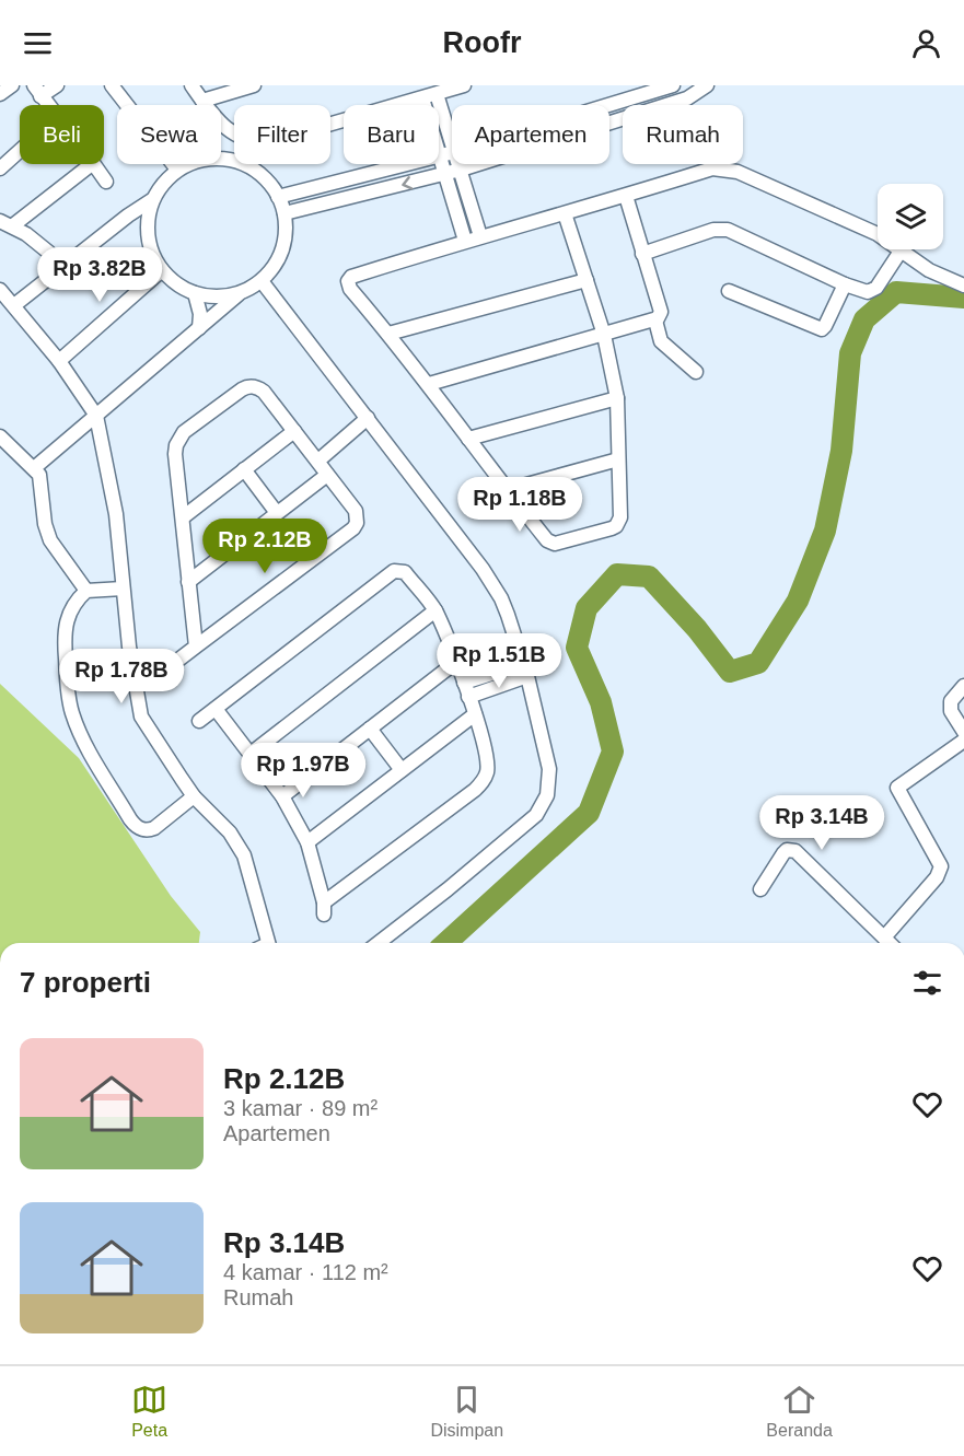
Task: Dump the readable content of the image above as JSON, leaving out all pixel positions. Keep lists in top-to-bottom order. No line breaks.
{"page":{"header":"Roofr","chip":["Beli","Sewa","Filter","Baru","Apartemen","Rumah"],"price":["Rp 3.82B","Rp 1.18B","Rp 2.12B","Rp 1.51B","Rp 1.78B","Rp 1.97B","Rp 3.14B"],"heading":"7 properti","list":[{"name":"Rp 2.12B","note":"3 kamar · 89 m² · Apartemen"},{"name":"Rp 3.14B","note":"4 kamar · 112 m² · Rumah"}],"tabs":["Peta","Disimpan","Beranda"]}}
